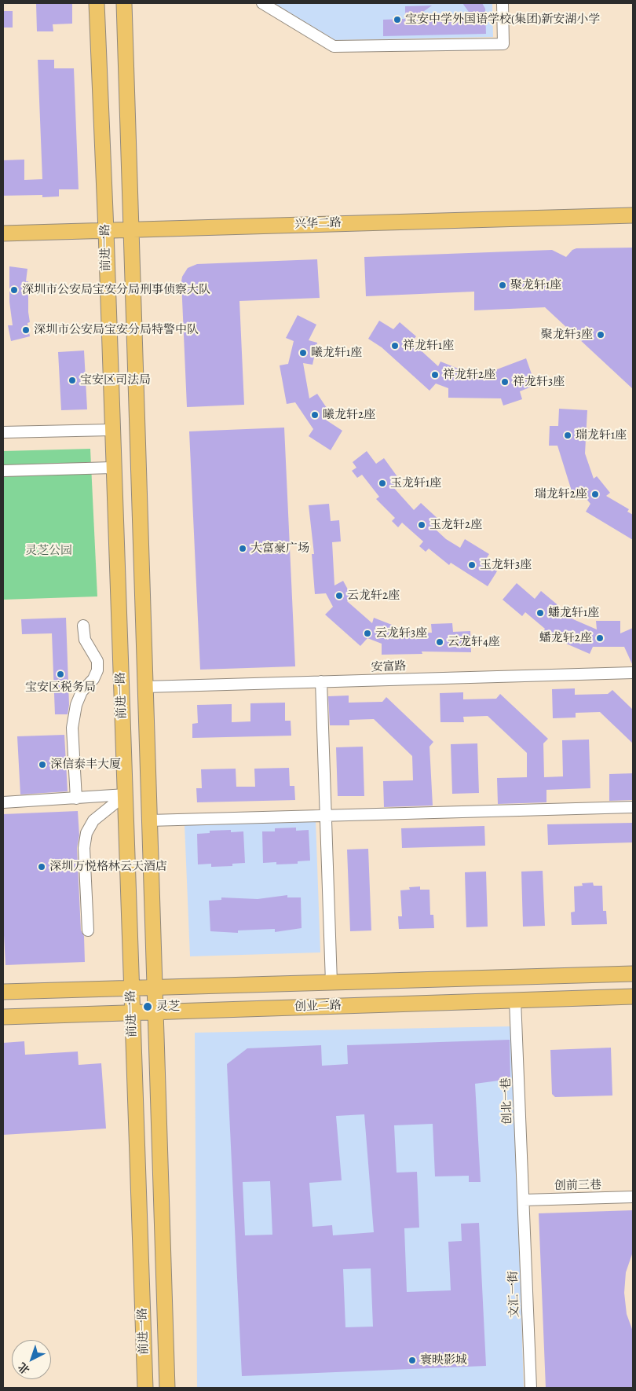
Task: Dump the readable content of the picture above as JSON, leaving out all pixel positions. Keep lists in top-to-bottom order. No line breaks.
{"streets":{"main road":["兴华二路","前进一路","创业二路"],"street":["安富路","创北一巷","创前三巷","文汇一街"]},"crossings":[["兴华二路","前进一路"],["前进一路","安富路"],["前进一路","创业二路"],["创业二路","创北一巷"],["创北一巷","创前三巷"],["创北一巷","文汇一街"],["创前三巷","文汇一街"]],"parks":["灵芝公园"],"places":["宝安中学外国语学校(集团)新安湖小学","聚龙轩1座","深圳市公安局宝安分局刑事侦察大队","深圳市公安局宝安分局特警中队","聚龙轩3座","祥龙轩1座","曦龙轩1座","祥龙轩2座","宝安区司法局","祥龙轩3座","曦龙轩2座","瑞龙轩1座","玉龙轩1座","瑞龙轩2座","玉龙轩2座","大富豪广场","玉龙轩3座","云龙轩2座","蟠龙轩1座","云龙轩3座","蟠龙轩2座","云龙轩4座","宝安区税务局","深信泰丰大厦","深圳万悦格林云天酒店","灵芝","寰映影城"],"north":"bottom left"}
